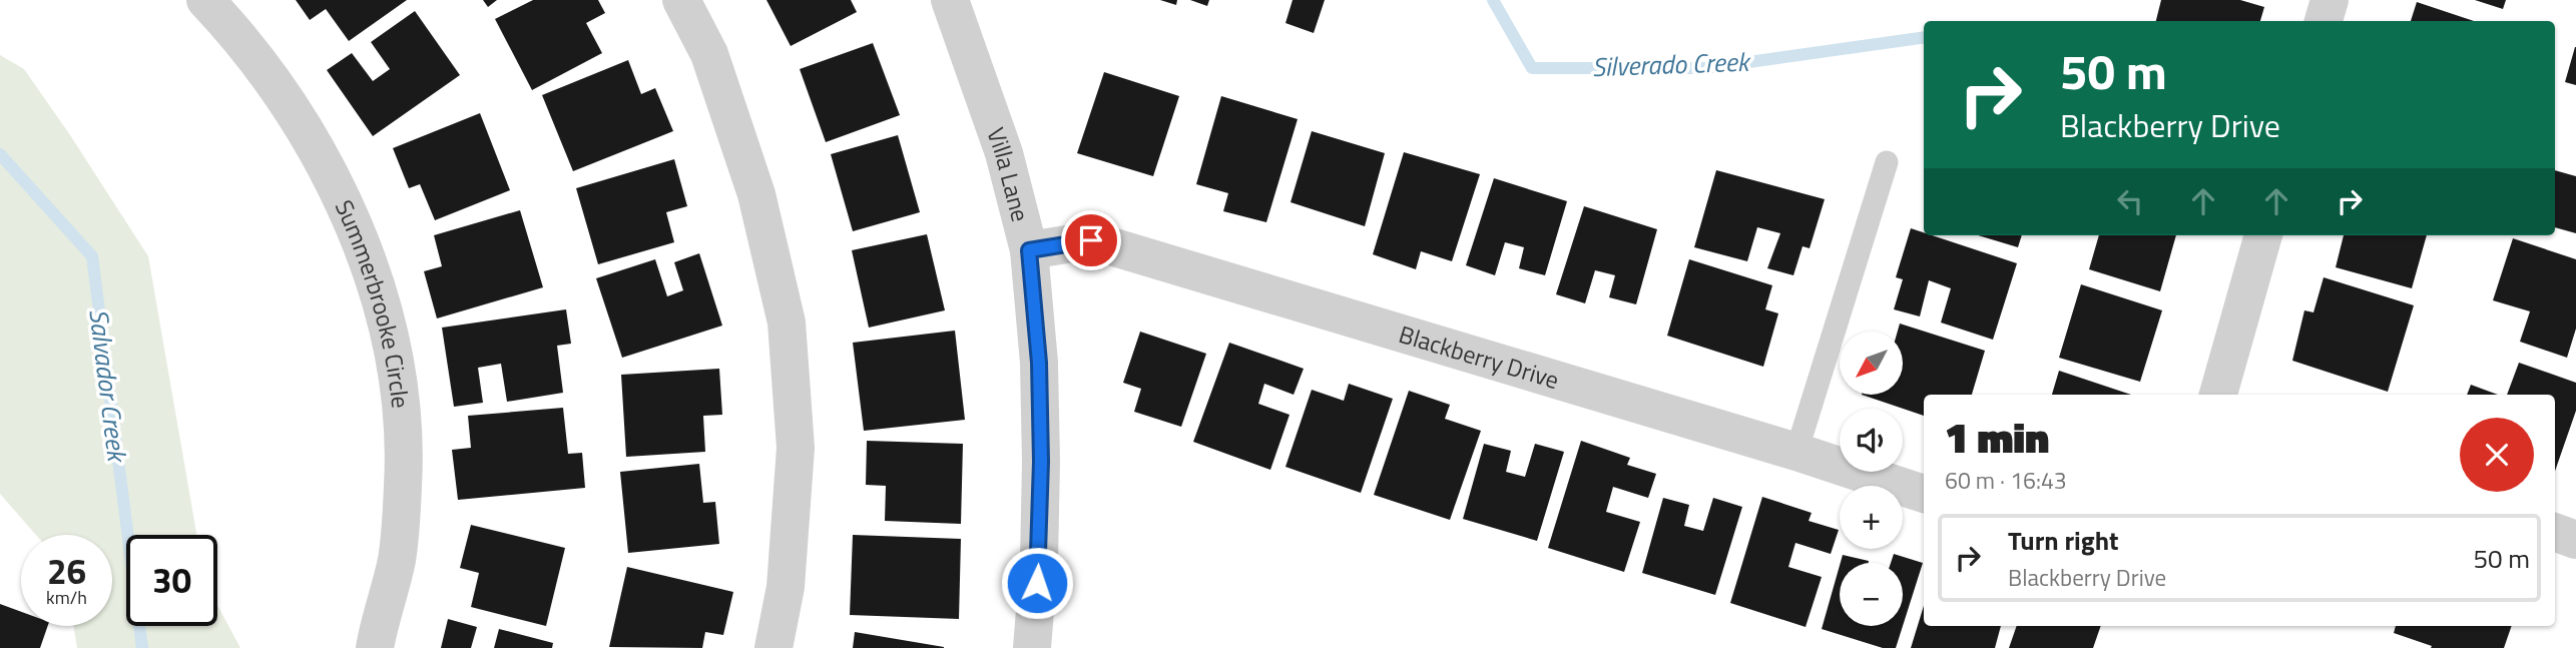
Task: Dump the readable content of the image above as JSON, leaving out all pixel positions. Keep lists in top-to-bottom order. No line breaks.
{"streets":{"street":["Villa Lane","Summerbrooke Circle","Blackberry Drive"]},"crossings":[["Villa Lane","Blackberry Drive"]],"water":["Silverado Creek","Salvador Creek"],"north":"bottom left","page":{"turn":["50 m","Blackberry Drive"],"map_buttons":["+","−"],"heading":["1 min","60 m · 16:43"],"list":[{"name":"Turn right","note":"Blackberry Drive","value":"50 m"}],"speed":"26 km/h","limit":"30"}}
